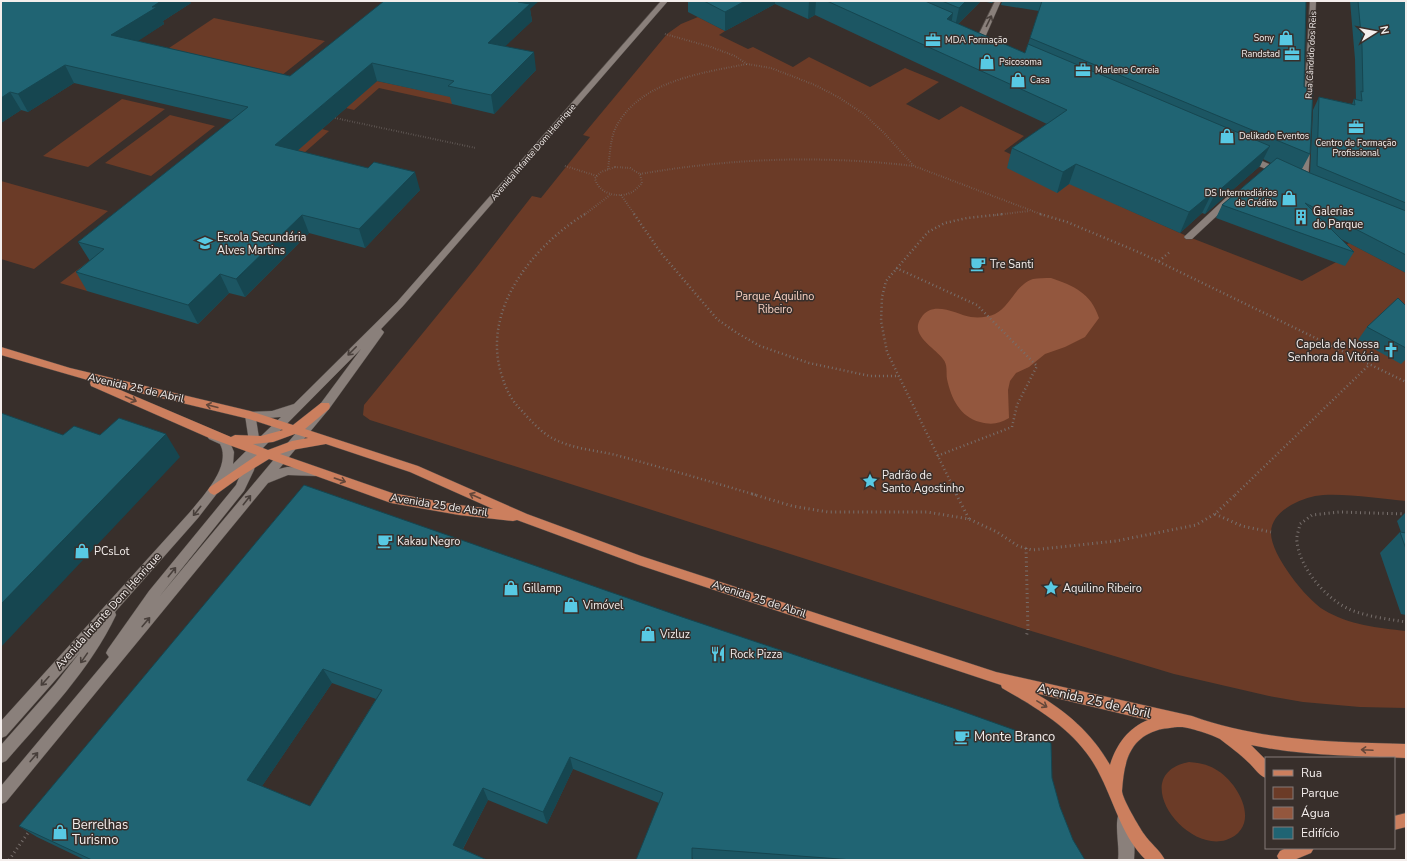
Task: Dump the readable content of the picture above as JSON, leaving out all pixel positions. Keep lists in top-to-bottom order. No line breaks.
{"streets":{"main road":["Rua Cândido dos Reis","Avenida Infante Dom Henrique","Avenida 25 de Abril"]},"crossings":[["Avenida Infante Dom Henrique","Avenida 25 de Abril"]],"parks":["Parque Aquilino Ribeiro"],"places":{"shop":["Sony","Psicosoma","Casa","Delikado Eventos","DS Intermediários de Crédito","PCsLot","Gillamp","Vimóvel","Vizluz","Berrelhas Turismo"],"office":["MDA Formação","Randstad","Marlene Correia","Centro de Formação Profissional"],"building":["Galerias do Parque"],"school or university":["Escola Secundária Alves Martins"],"cafe":["Tre Santi","Kakau Negro","Monte Branco"],"church":["Capela de Nossa Senhora da Vitória"],"place":["Padrão de Santo Agostinho","Aquilino Ribeiro"],"restaurant":["Rock Pizza"]},"legend":["Rua","Parque","Água","Edifício"],"north":"right"}
